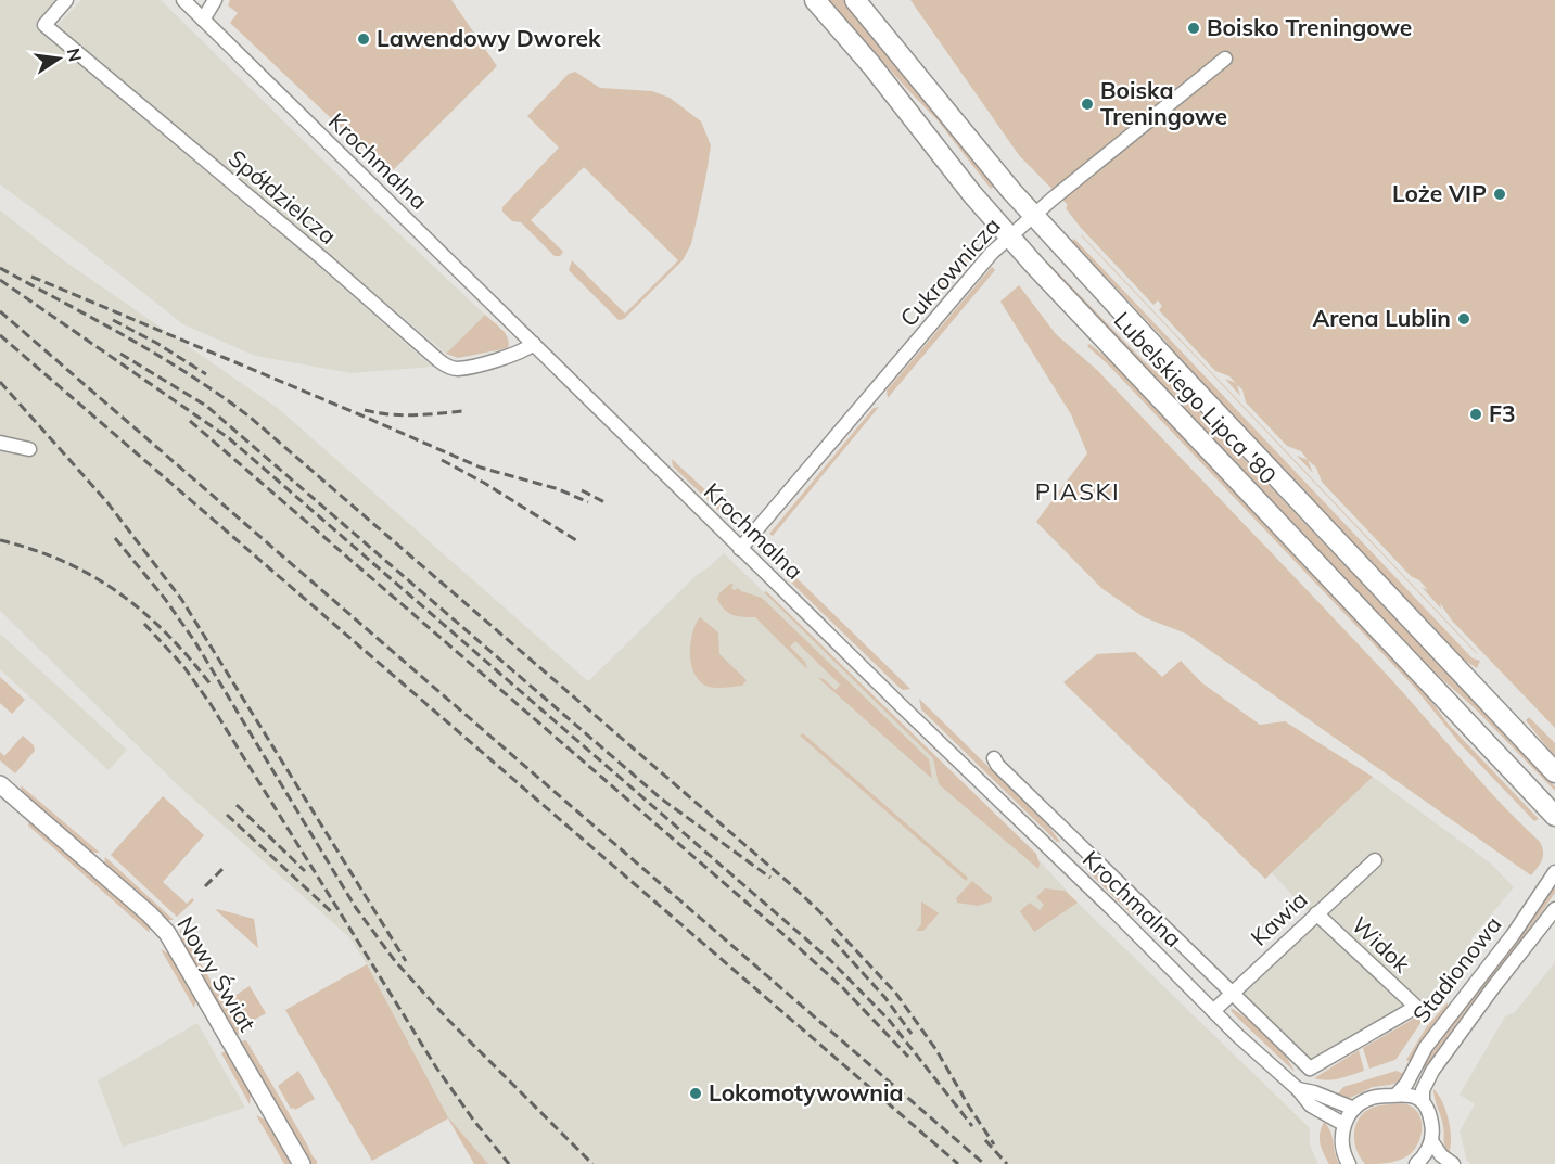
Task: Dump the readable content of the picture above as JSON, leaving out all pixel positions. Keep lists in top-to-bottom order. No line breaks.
{"streets":{"main road":["Lubelskiego Lipca '80"],"street":["Krochmalna","Spółdzielcza","Cukrownicza","Kawia","Widok","Stadionowa","Nowy Świat"]},"crossings":[["Krochmalna","Spółdzielcza"],["Krochmalna","Cukrownicza"],["Krochmalna","Kawia"],["Cukrownicza","Lubelskiego Lipca '80"],["Kawia","Widok"]],"districts":["PIASKI"],"places":["Boisko Treningowe","Lawendowy Dworek","Boiska Treningowe","Loże VIP","Arena Lublin","F3","Lokomotywownia"],"north":"right"}
